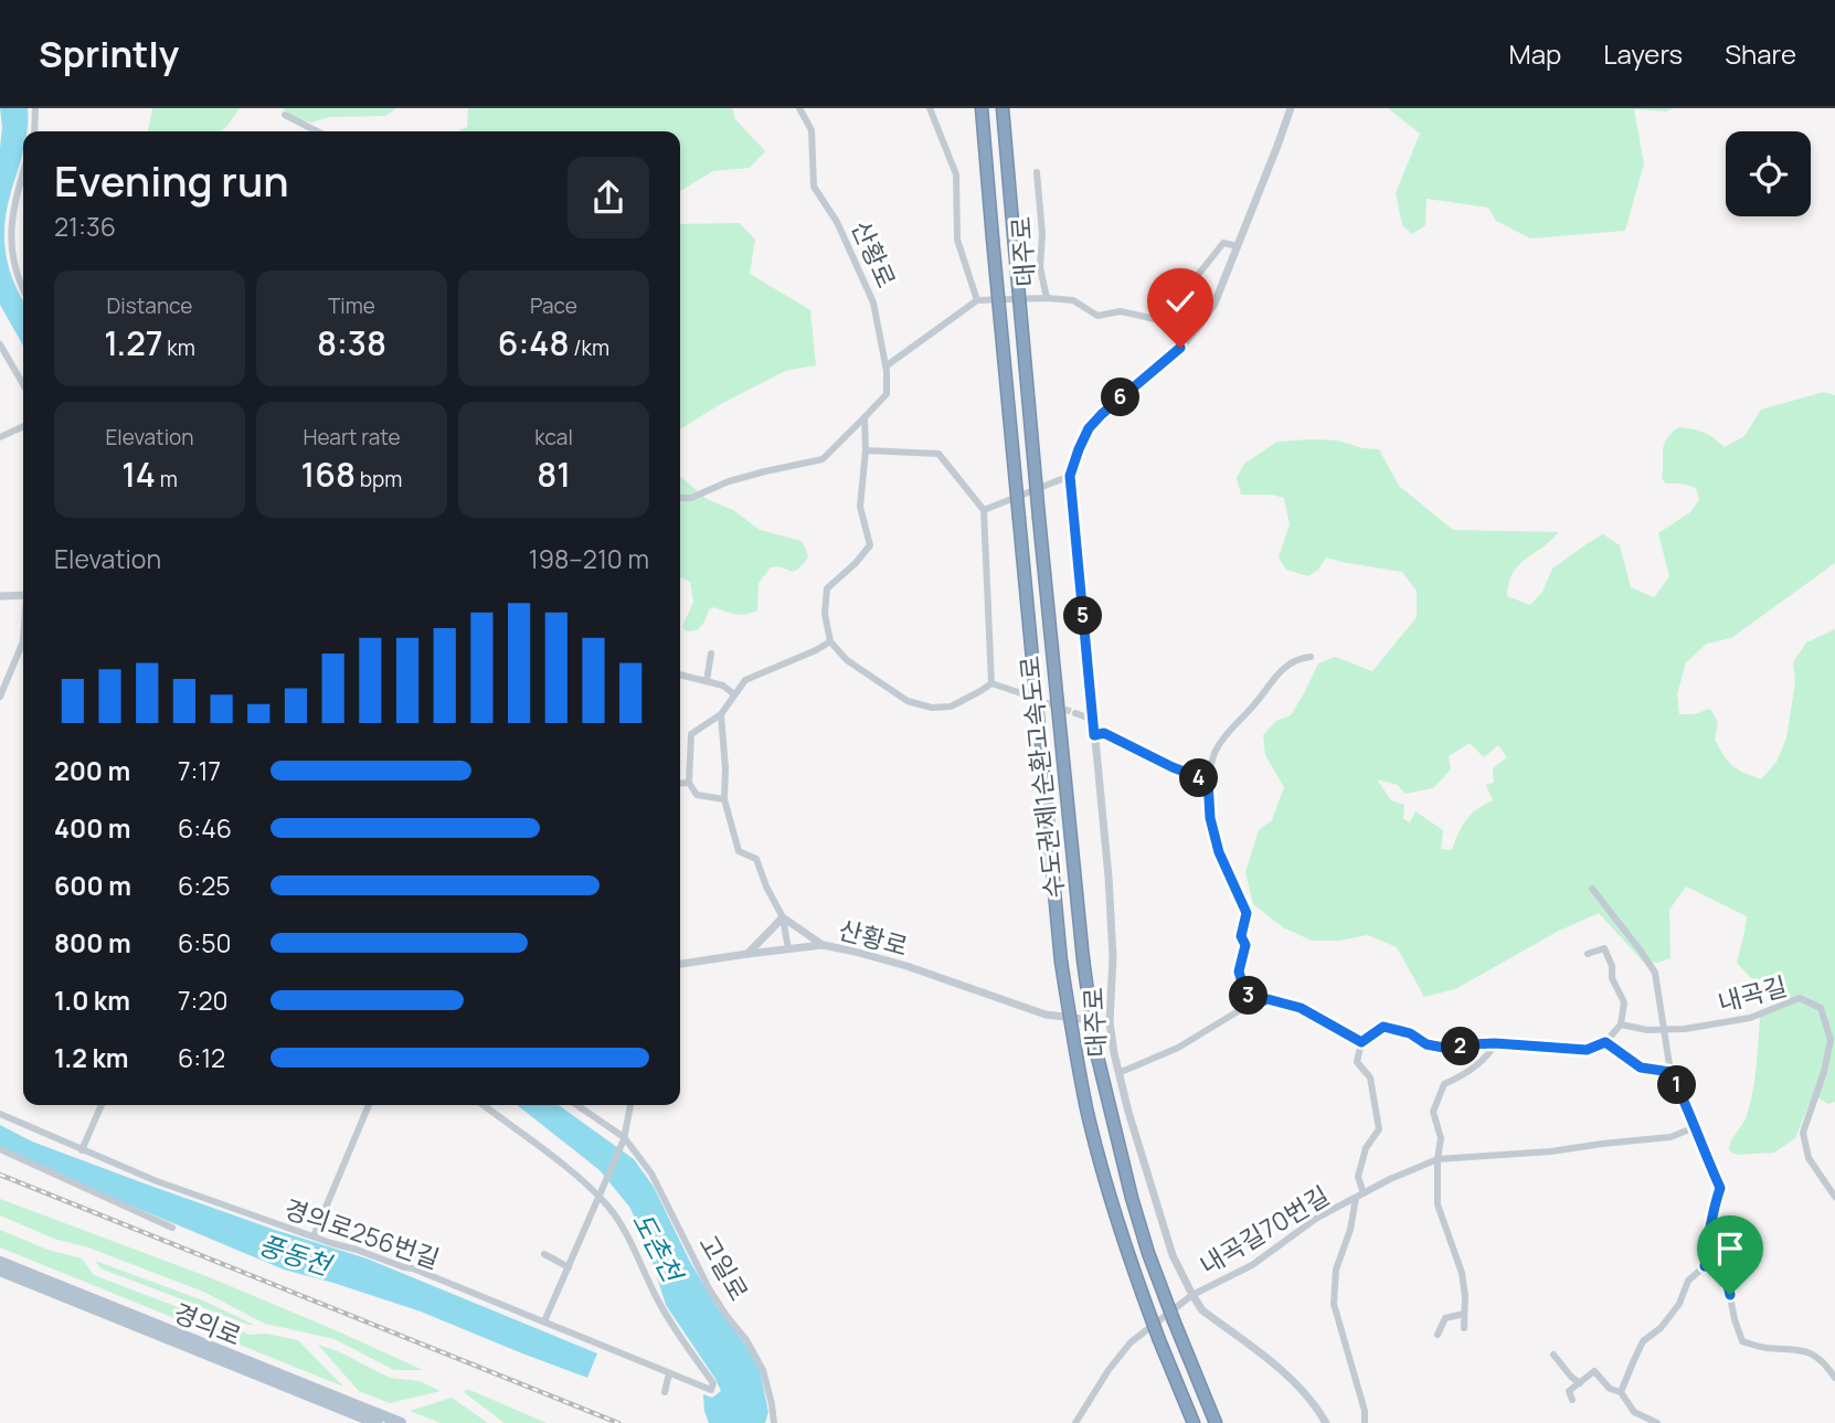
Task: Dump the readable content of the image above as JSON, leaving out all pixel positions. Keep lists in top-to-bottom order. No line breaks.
{"streets":{"highway":["수도권제1순환고속도로"],"main road":["경의로"],"street":["대주로","산황로","내곡길","내곡길70번길","경의로256번길","고일로"]},"crossings":[["대주로","산황로"],["대주로","내곡길70번길"]],"water":["도촌천","풍동천"],"page":{"header":"Sprintly","nav":["Map","Layers","Share"],"heading":["Evening run","21:36"],"stats":[["Distance","1.27 km"],["Time","8:38"],["Pace","6:48 /km"],["Elevation","14 m"],["Heart rate","168 bpm"],["kcal","81"]],"pins":["6","5","4","3","2","1"],"chart":["Elevation","198–210 m"],"list":[{"name":"200 m","note":"7:17"},{"name":"400 m","note":"6:46"},{"name":"600 m","note":"6:25"},{"name":"800 m","note":"6:50"},{"name":"1.0 km","note":"7:20"},{"name":"1.2 km","note":"6:12"}]}}
